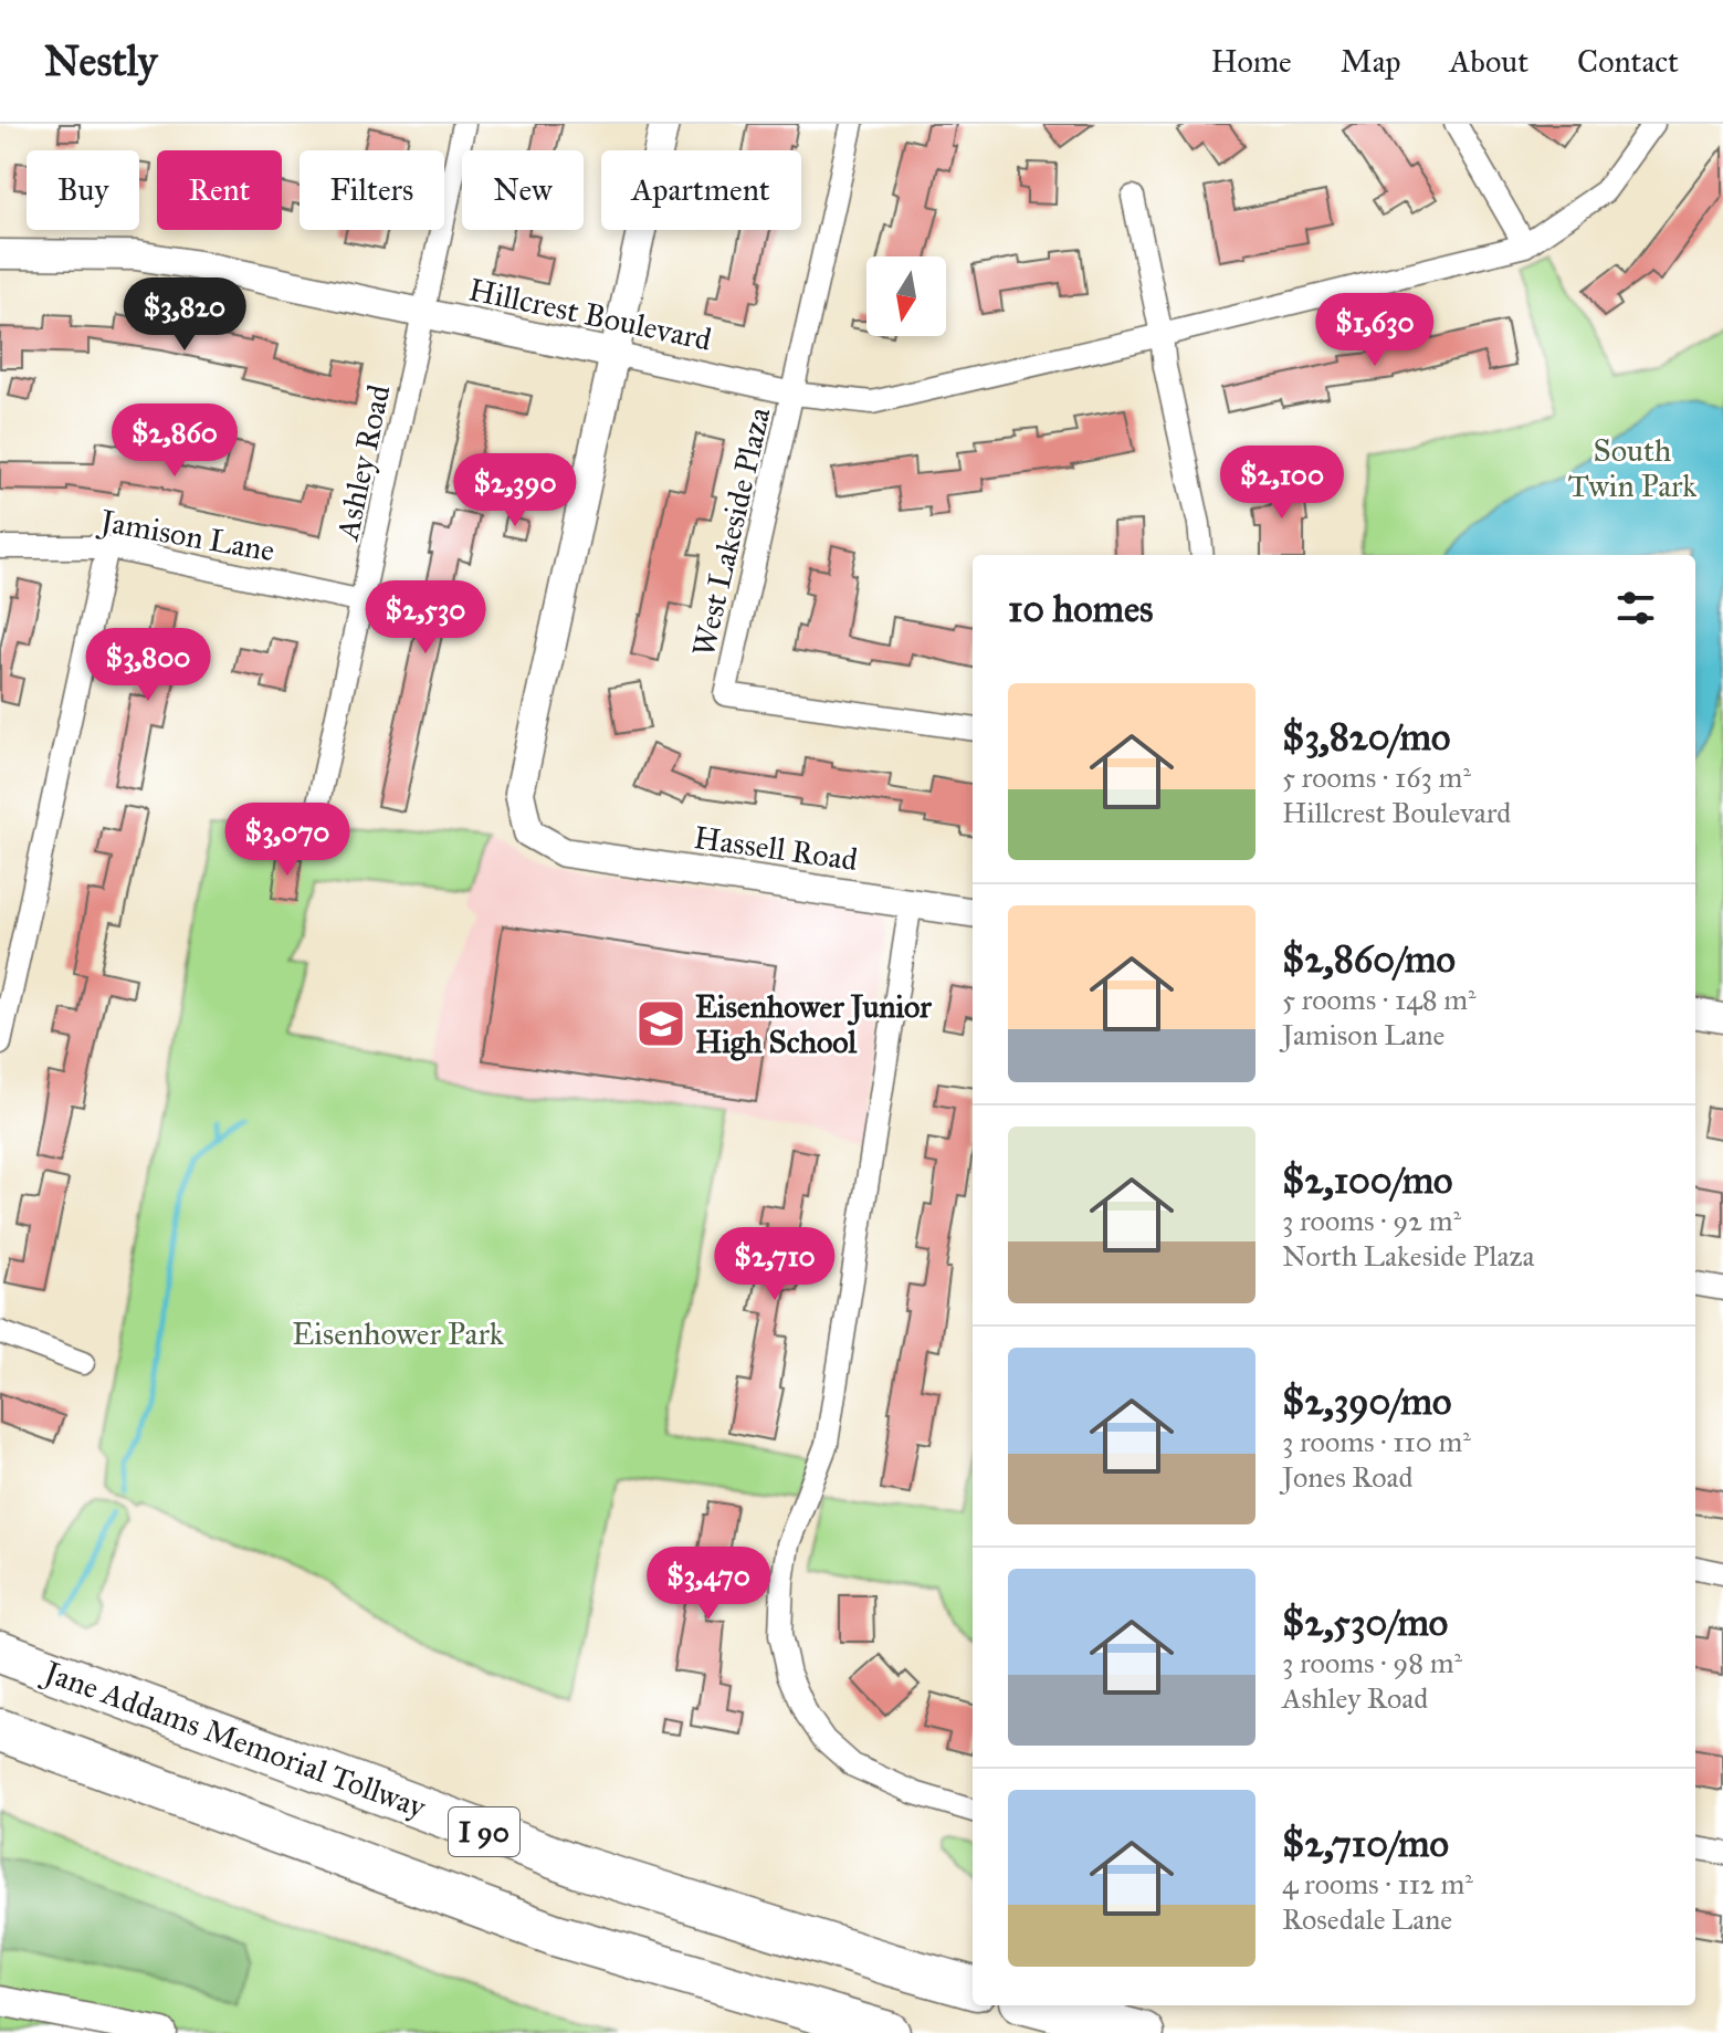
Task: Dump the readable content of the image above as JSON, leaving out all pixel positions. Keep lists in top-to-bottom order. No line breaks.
{"streets":{"highway":["Jane Addams Memorial Tollway","I 90"],"street":["Hillcrest Boulevard","Ashley Road","West Lakeside Plaza","Jamison Lane","Hassell Road"]},"crossings":[["Hillcrest Boulevard","Ashley Road"],["Hillcrest Boulevard","West Lakeside Plaza"],["Hillcrest Boulevard","Hassell Road"],["Ashley Road","Jamison Lane"]],"parks":["South Twin Park","Eisenhower Park"],"places":{"school or university":["Eisenhower Junior High School"]},"north":"bottom","page":{"header":"Nestly","nav":["Home","Map","About","Contact"],"chip":["Buy","Rent","Filters","New","Apartment"],"price":["$3,820","$1,630","$2,860","$2,100","$2,390","$2,530","$3,800","$3,070","$2,710","$3,470"],"heading":"10 homes","list":[{"name":"$3,820/mo","note":"5 rooms · 163 m² · Hillcrest Boulevard"},{"name":"$2,860/mo","note":"5 rooms · 148 m² · Jamison Lane"},{"name":"$2,100/mo","note":"3 rooms · 92 m² · North Lakeside Plaza"},{"name":"$2,390/mo","note":"3 rooms · 110 m² · Jones Road"},{"name":"$2,530/mo","note":"3 rooms · 98 m² · Ashley Road"},{"name":"$2,710/mo","note":"4 rooms · 112 m² · Rosedale Lane"}]}}
